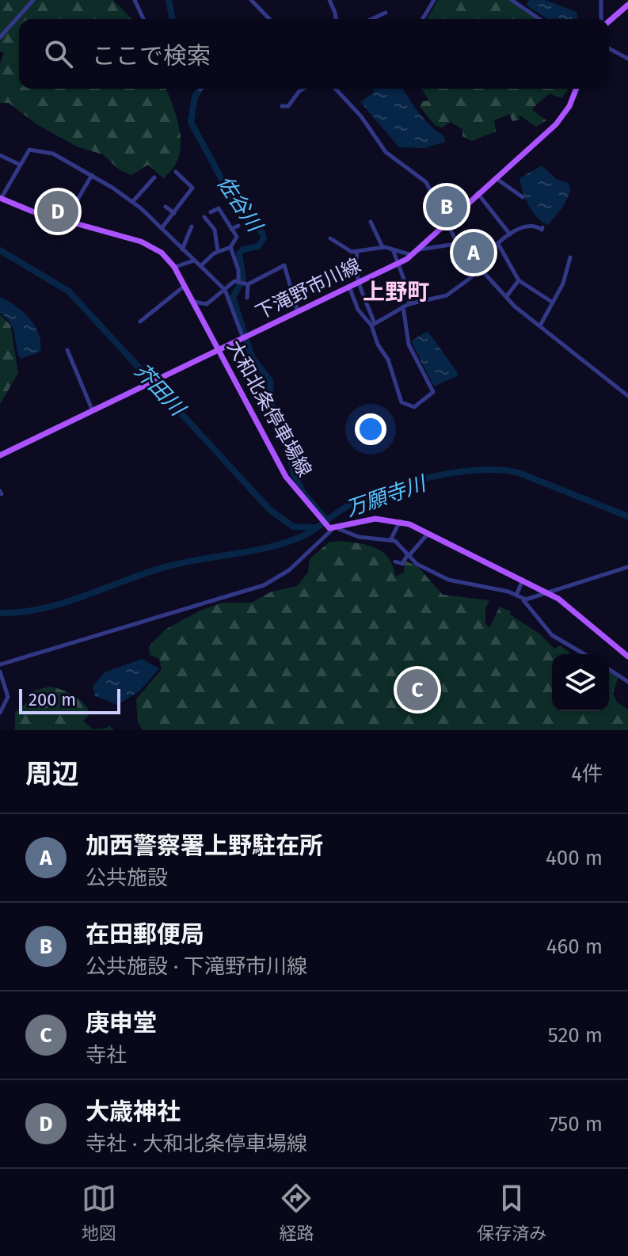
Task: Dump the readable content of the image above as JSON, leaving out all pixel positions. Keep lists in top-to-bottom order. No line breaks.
{"streets":{"main road":["下滝野市川線","大和北条停車場線"]},"crossings":[["下滝野市川線","大和北条停車場線"]],"districts":["上野町"],"water":["佐谷川","芥田川","万願寺川"],"scale_bar":"200 m","page":{"search":"ここで検索","pins":["B","D","A","C"],"scale":"200 m","heading":["周辺","4件"],"list":[{"mark":"A","name":"加西警察署上野駐在所","note":"公共施設","value":"400 m"},{"mark":"B","name":"在田郵便局","note":"公共施設 · 下滝野市川線","value":"460 m"},{"mark":"C","name":"庚申堂","note":"寺社","value":"520 m"},{"mark":"D","name":"大歳神社","note":"寺社 · 大和北条停車場線","value":"750 m"}],"nav":["地図","経路","保存済み"]}}
